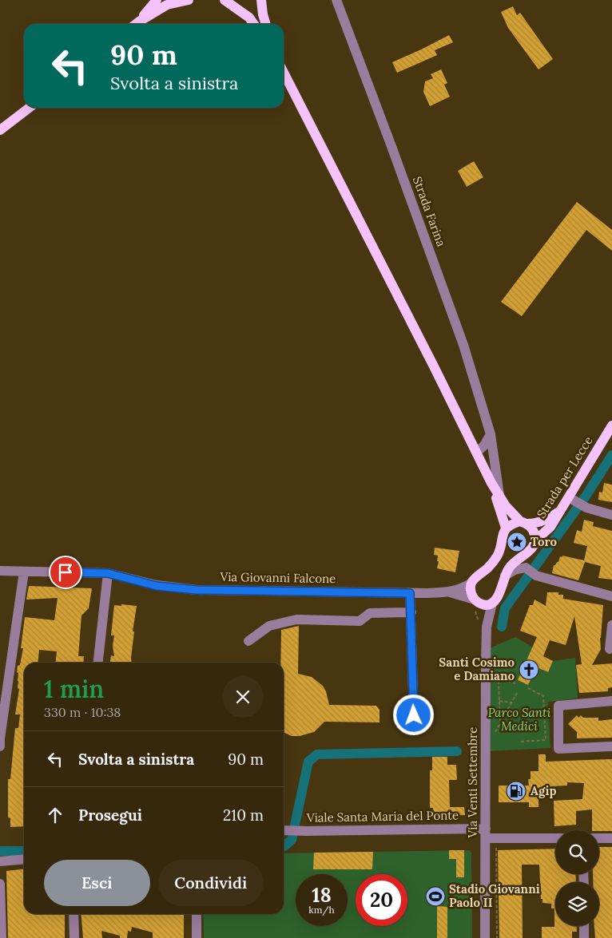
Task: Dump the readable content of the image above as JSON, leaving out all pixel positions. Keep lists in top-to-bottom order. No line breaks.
{"streets":{"main road":["Strada per Lecce"],"street":["Strada Farina","Via Giovanni Falcone","Via Venti Settembre","Viale Santa Maria del Ponte"]},"crossings":[["Via Giovanni Falcone","Via Venti Settembre"],["Via Venti Settembre","Viale Santa Maria del Ponte"]],"parks":["Parco Santi Medici"],"places":{"place":["Toro"],"church":["Santi Cosimo e Damiano"],"fuel station":["Agip"],"sports":["Stadio Giovanni Paolo II"]},"page":{"turn":["90 m","Svolta a sinistra"],"heading":["1 min","330 m · 10:38"],"list":[{"name":"Svolta a sinistra","value":"90 m"},{"name":"Prosegui","value":"210 m"}],"buttons":["Esci","Condividi"],"speed":"18 km/h","limit":"20"}}
